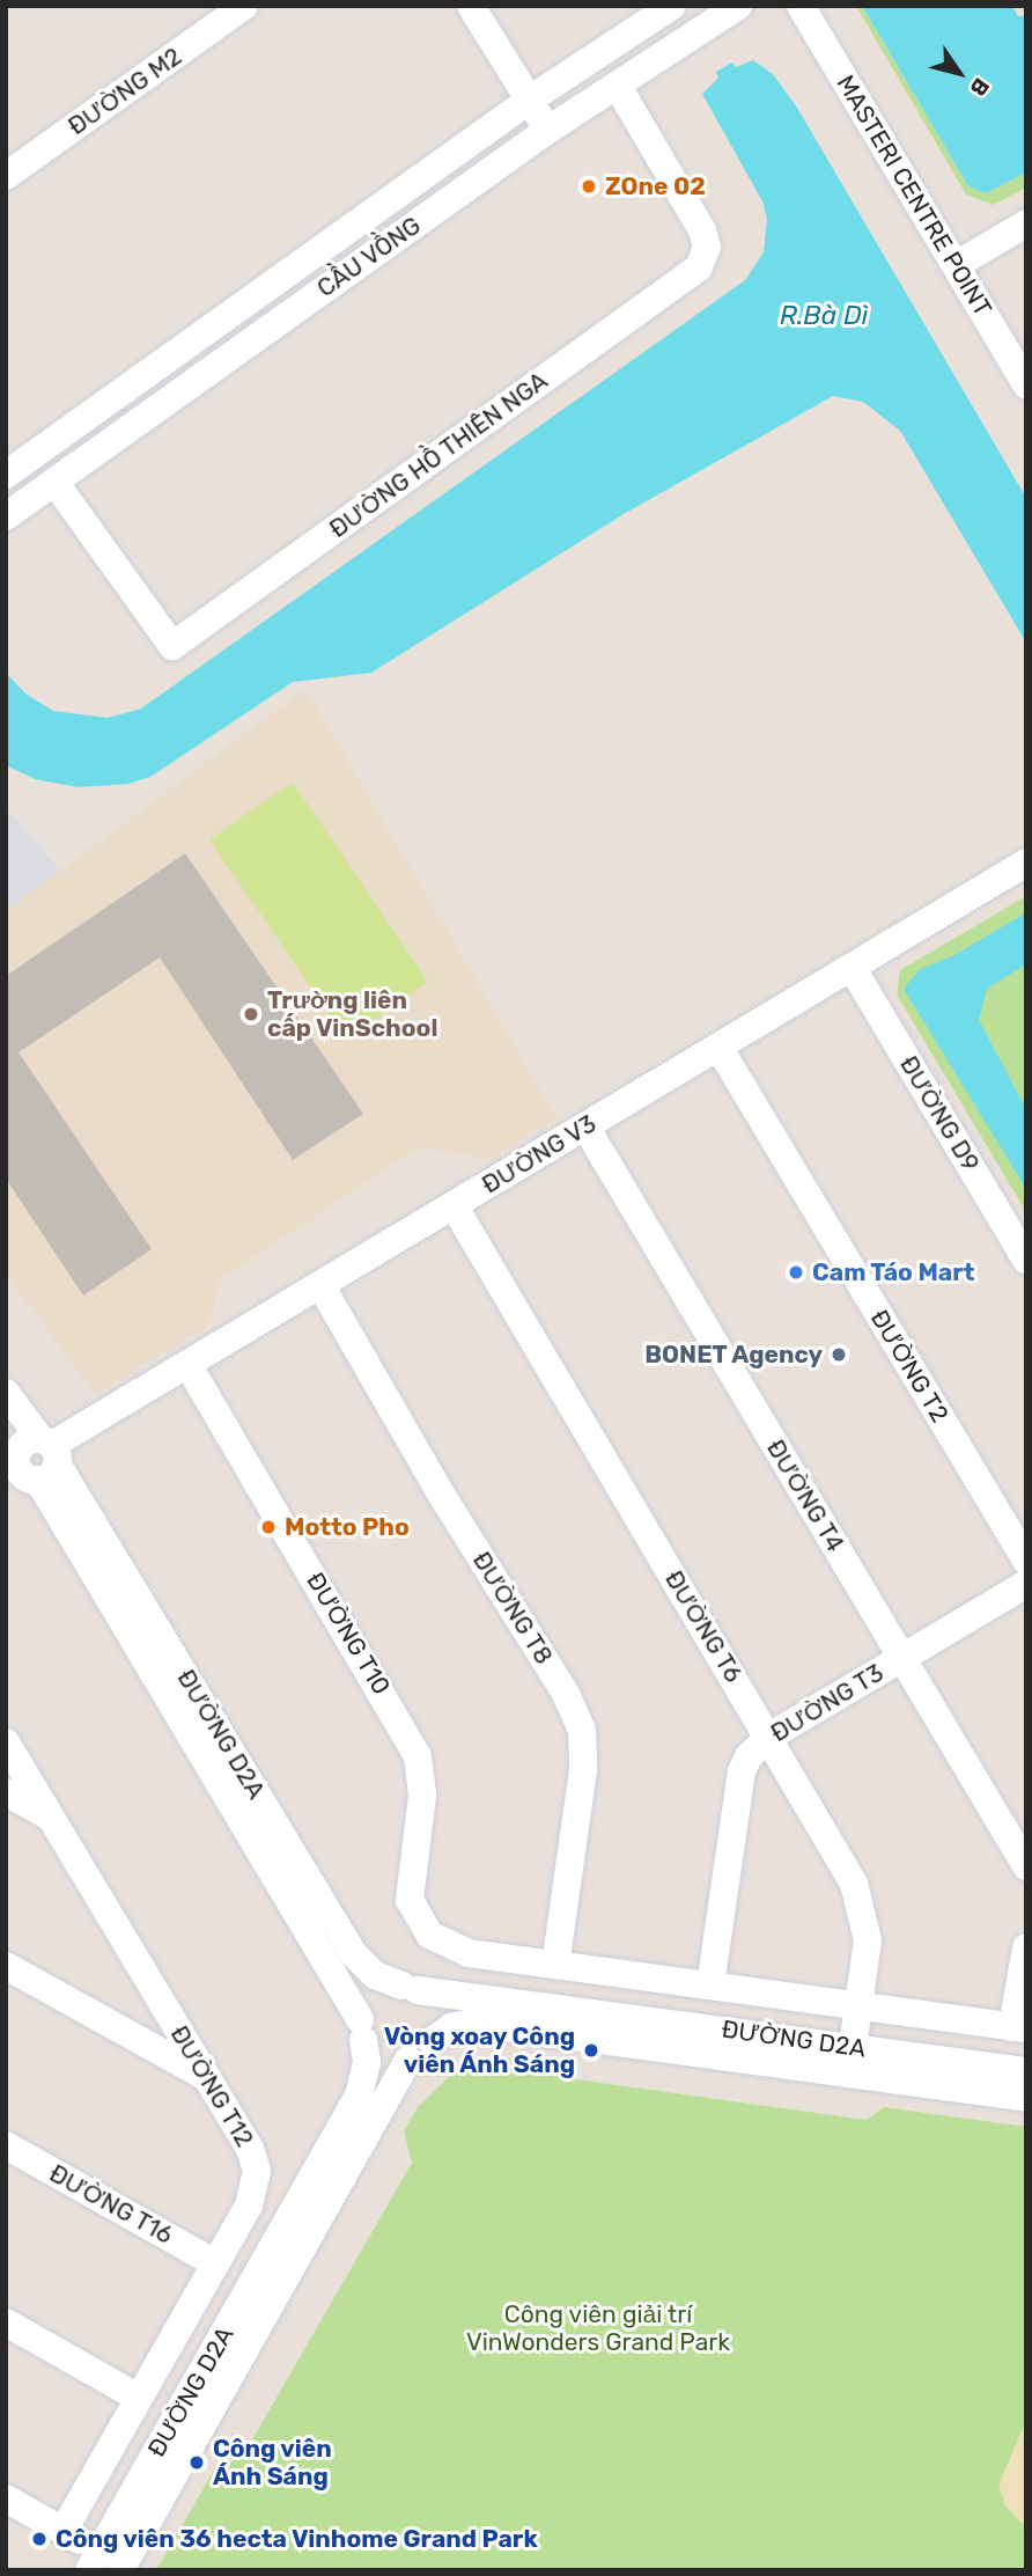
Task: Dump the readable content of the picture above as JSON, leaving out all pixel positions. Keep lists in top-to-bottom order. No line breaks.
{"streets":{"street":["ĐƯỜNG M2","MASTERI CENTRE POINT","CẦU VỒNG","ĐƯỜNG HỒ THIÊN NGA","ĐƯỜNG D9","ĐƯỜNG V3","ĐƯỜNG T2","ĐƯỜNG T4","ĐƯỜNG T8","ĐƯỜNG T6","ĐƯỜNG T10","ĐƯỜNG T3","ĐƯỜNG D2A","ĐƯỜNG T12","ĐƯỜNG T16"]},"crossings":[["CẦU VỒNG","ĐƯỜNG HỒ THIÊN NGA"],["ĐƯỜNG D9","ĐƯỜNG V3"],["ĐƯỜNG V3","ĐƯỜNG T2"],["ĐƯỜNG V3","ĐƯỜNG T4"],["ĐƯỜNG V3","ĐƯỜNG T8"],["ĐƯỜNG V3","ĐƯỜNG T6"],["ĐƯỜNG V3","ĐƯỜNG T10"],["ĐƯỜNG V3","ĐƯỜNG D2A"],["ĐƯỜNG T4","ĐƯỜNG T3"],["ĐƯỜNG T8","ĐƯỜNG T10"],["ĐƯỜNG T6","ĐƯỜNG T3"],["ĐƯỜNG T6","ĐƯỜNG D2A"],["ĐƯỜNG T12","ĐƯỜNG T16"]],"water":["R.Bà Dì"],"parks":["Công viên giải trí VinWonders Grand Park"],"places":["ZOne 02","Trường liên cấp VinSchool","Cam Táo Mart","BONET Agency","Motto Pho","Vòng xoay Công viên Ánh Sáng","Công viên Ánh Sáng","Công viên 36 hecta Vinhome Grand Park"],"north":"bottom right"}
